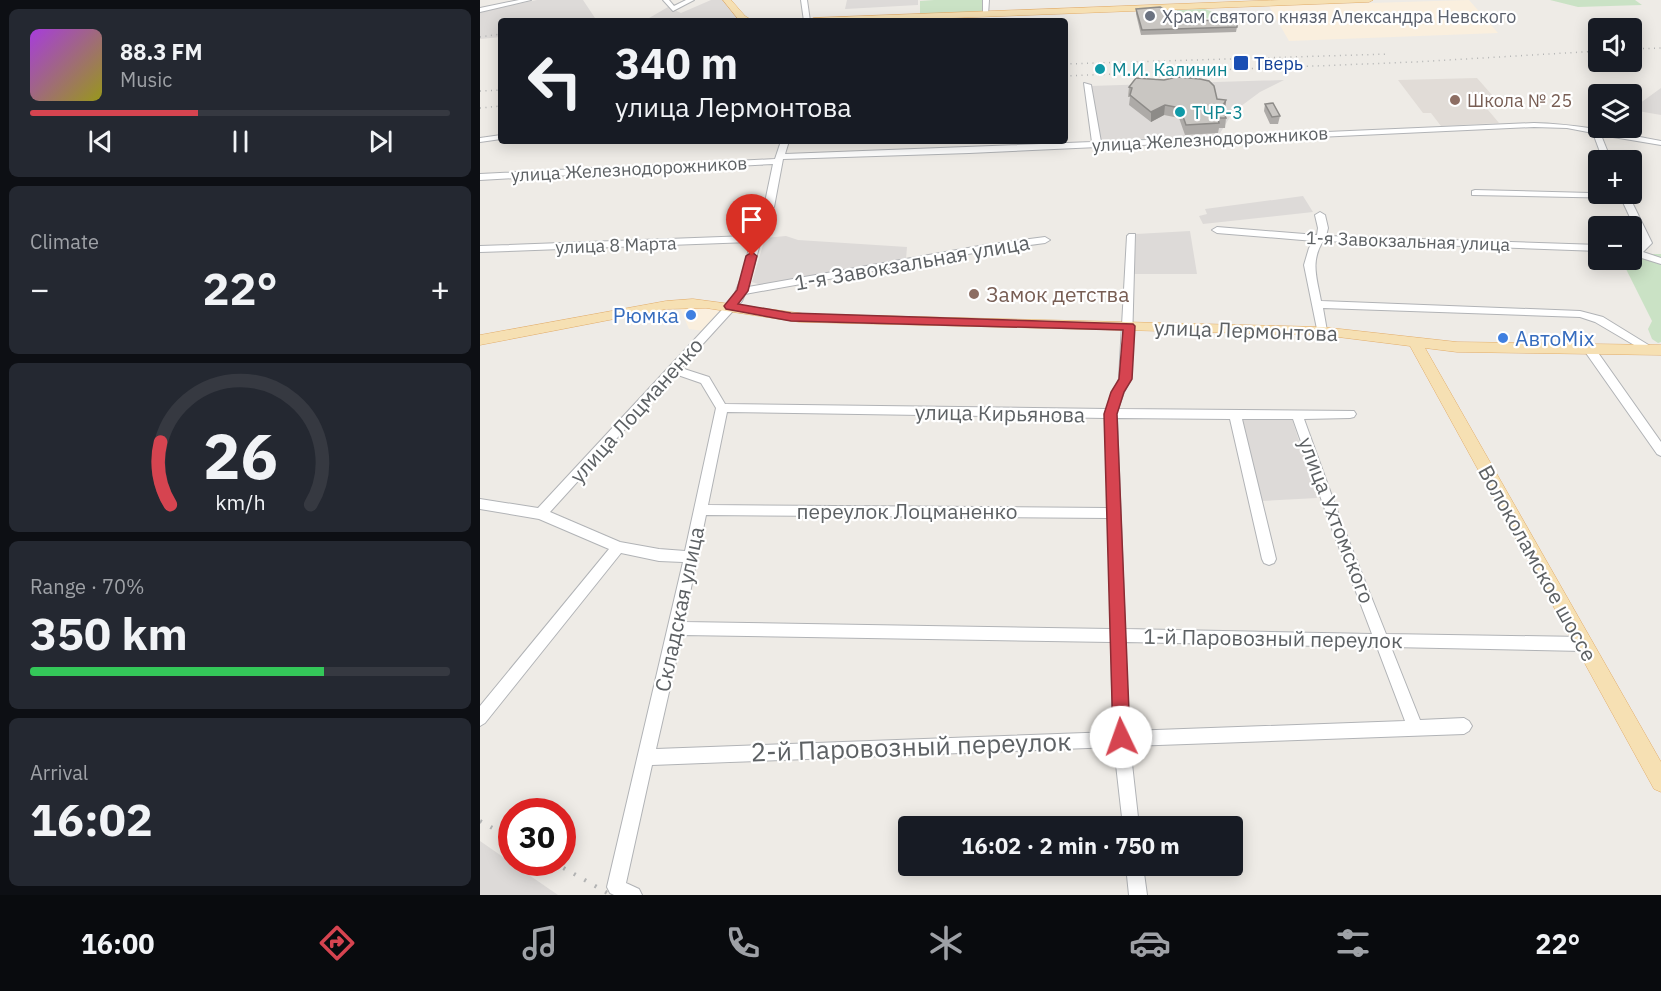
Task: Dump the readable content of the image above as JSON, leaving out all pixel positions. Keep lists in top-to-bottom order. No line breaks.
{"streets":{"main road":["улица Лермонтова","Волоколамское шоссе"],"street":["улица Железнодорожников","1-я Завокзальная улица","улица 8 Марта","улица Лоцманенко","улица Кирьянова","переулок Лоцманенко","улица Ухтомского","Складская улица","1-й Паровозный переулок","2-й Паровозный переулок"]},"crossings":[["1-я Завокзальная улица","улица 8 Марта"],["улица Лермонтова","улица Лоцманенко"],["улица Лермонтова","Волоколамское шоссе"],["улица Кирьянова","улица Ухтомского"],["улица Кирьянова","Складская улица"],["переулок Лоцманенко","Складская улица"],["улица Ухтомского","1-й Паровозный переулок"],["улица Ухтомского","2-й Паровозный переулок"],["Волоколамское шоссе","1-й Паровозный переулок"],["Складская улица","1-й Паровозный переулок"],["Складская улица","2-й Паровозный переулок"]],"places":{"other":["Храм святого князя Александра Невского","М.И. Калинин","Школа № 25","ТЧР-3","Замок детства","Рюмка","АвтоMix"],"transit":["Тверь"]},"page":{"map_buttons":["+","−"],"turn":["340 m","улица Лермонтова"],"song":["88.3 FM","Music"],"tile":["Climate",["Range · 70%","350 km"],["Arrival","16:02"]],"heat":["−","22°","+"],"limit":"30","trip":"16:02 · 2 min · 750 m","tabs":["16:00","22°"],"gauge":["26","km/h"]}}
